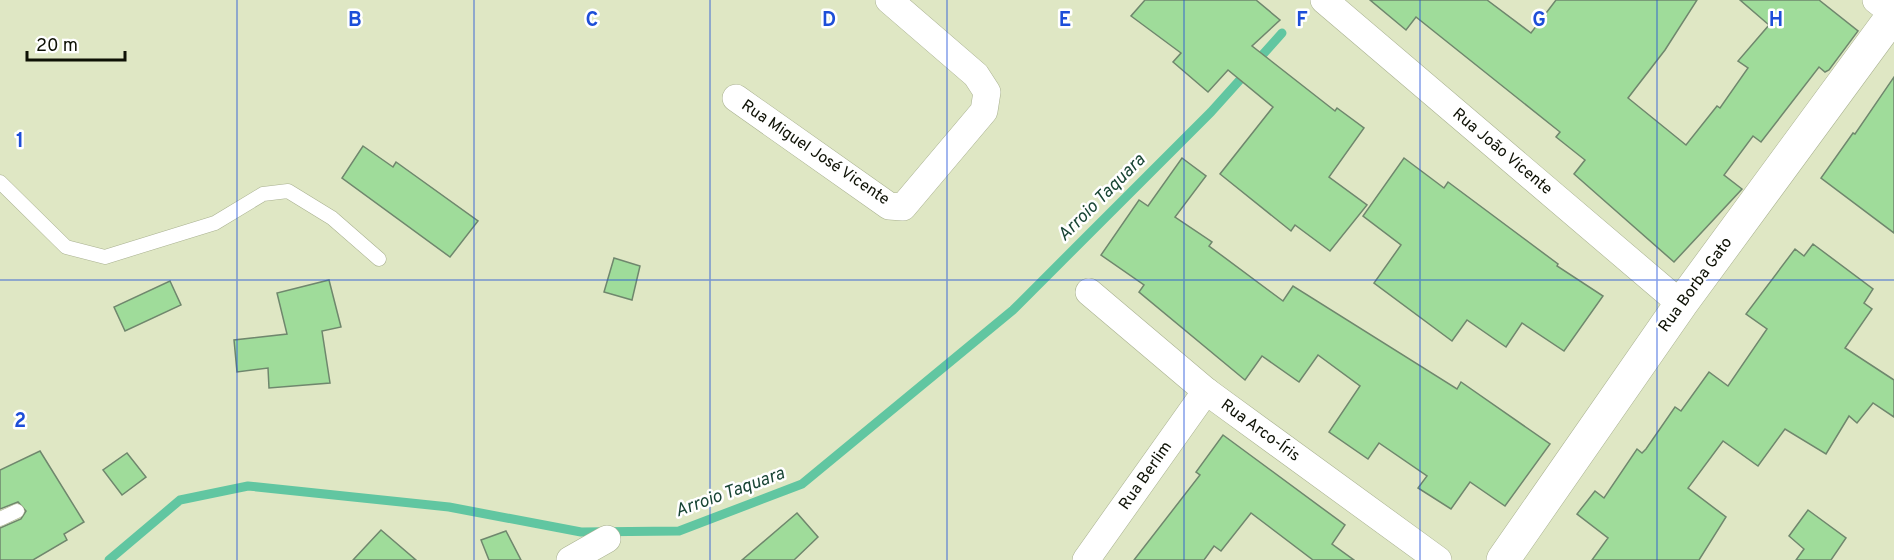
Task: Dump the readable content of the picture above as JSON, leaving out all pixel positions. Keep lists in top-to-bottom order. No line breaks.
{"streets":{"street":["Rua João Vicente","Rua Miguel José Vicente","Rua Borba Gato","Rua Arco-Íris","Rua Berlim"]},"crossings":[["Rua João Vicente","Rua Borba Gato"],["Rua Arco-Íris","Rua Berlim"]],"water":["Arroio Taquara"],"scale_bar":"20 m","grid":{"columns":["B","C","D","E","F","G","H"],"rows":["1","2"]}}
